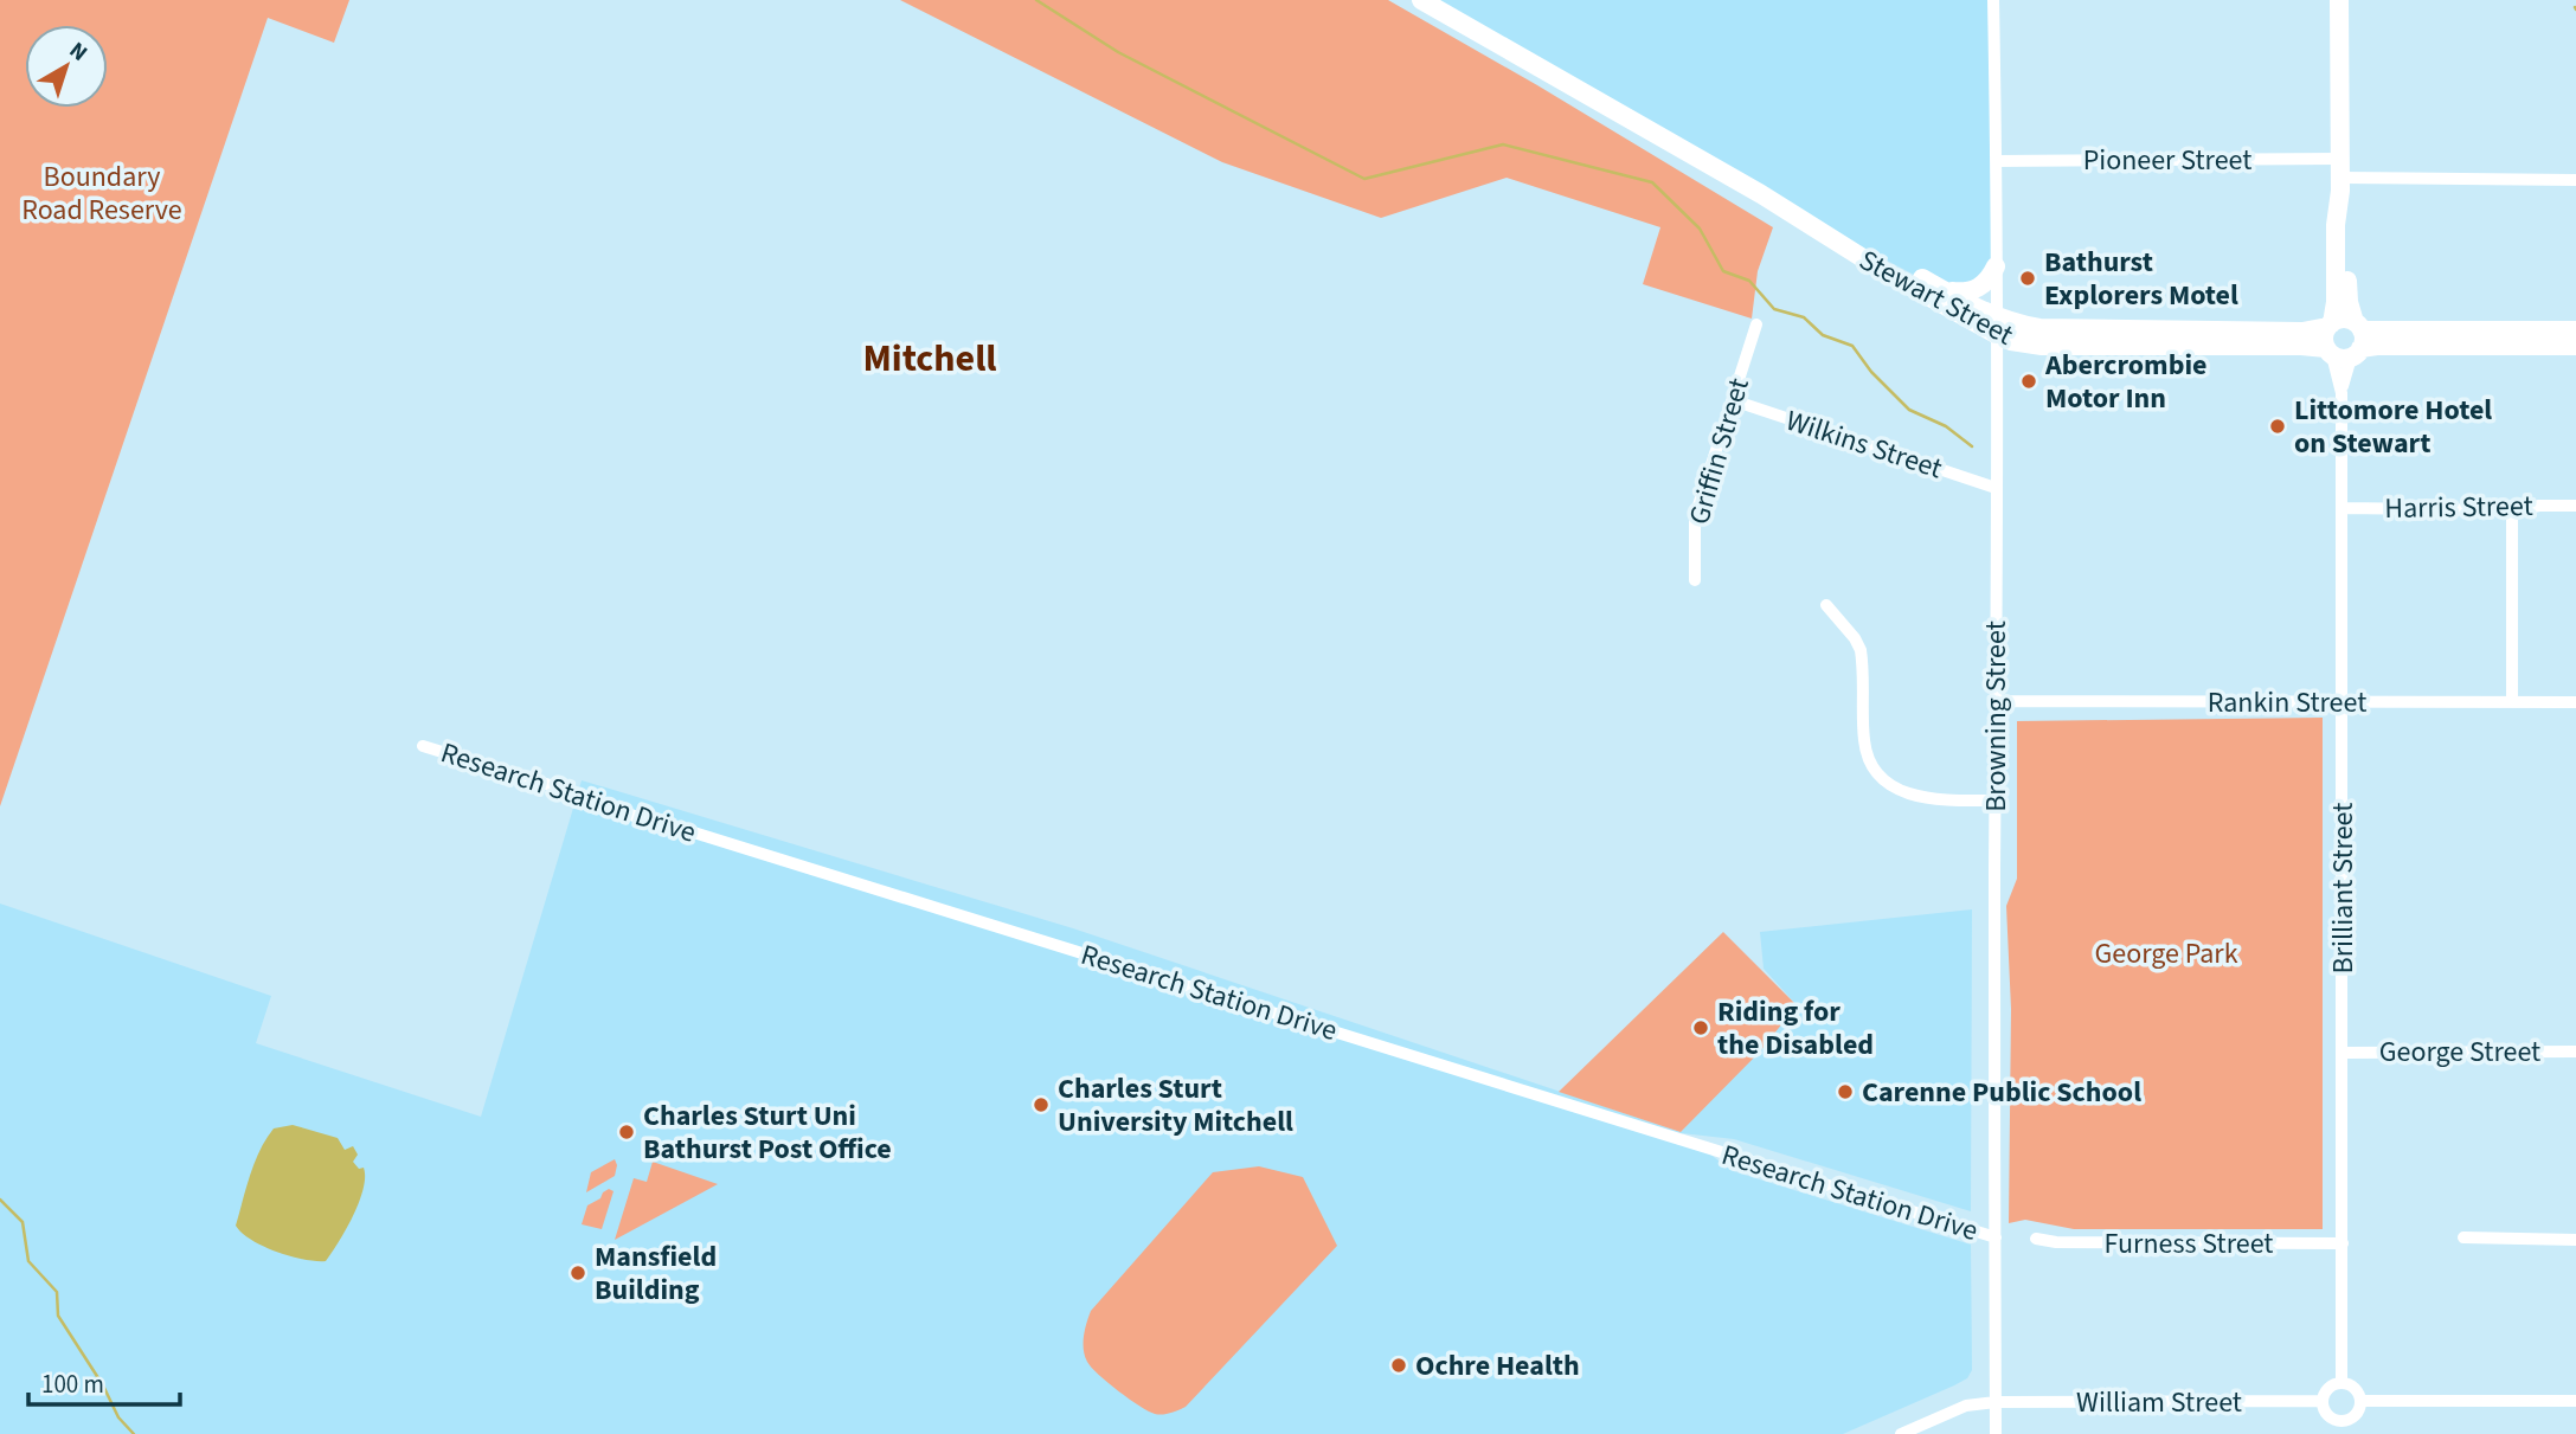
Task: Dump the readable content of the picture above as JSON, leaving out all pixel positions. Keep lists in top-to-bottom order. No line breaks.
{"streets":{"highway":["Stewart Street","Brilliant Street"],"street":["Pioneer Street","Wilkins Street","Griffin Street","Harris Street","Rankin Street","Browning Street","Research Station Drive","George Street","Furness Street","William Street"]},"crossings":[["Pioneer Street","Browning Street"],["Pioneer Street","Brilliant Street"],["Stewart Street","Browning Street"],["Stewart Street","Brilliant Street"],["Wilkins Street","Griffin Street"],["Wilkins Street","Browning Street"],["Harris Street","Brilliant Street"],["Rankin Street","Browning Street"],["Rankin Street","Brilliant Street"],["Browning Street","Research Station Drive"],["Browning Street","William Street"],["Brilliant Street","George Street"],["Brilliant Street","Furness Street"],["Brilliant Street","William Street"]],"districts":["Mitchell"],"parks":["Boundary Road Reserve","George Park"],"places":["Bathurst Explorers Motel","Abercrombie Motor Inn","Littomore Hotel on Stewart","Riding for the Disabled","Carenne Public School","Charles Sturt University Mitchell","Charles Sturt Uni Bathurst Post Office","Mansfield Building","Ochre Health"],"scale_bar":"100 m","north":"top right"}
